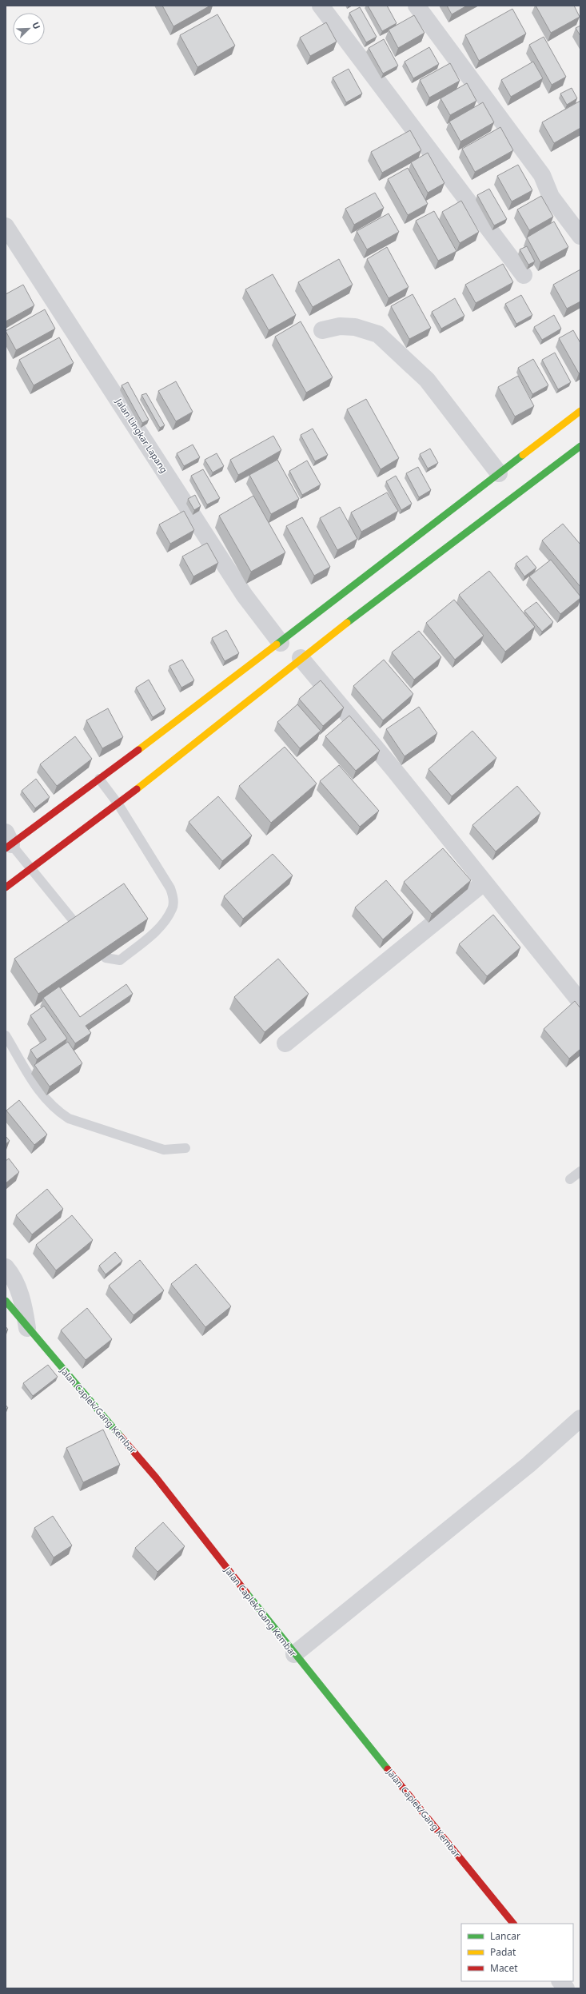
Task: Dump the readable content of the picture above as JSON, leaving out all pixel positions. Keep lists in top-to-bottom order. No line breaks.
{"streets":{"main road":["Jalan Caplek/Gang Kembar"],"street":["Jalan Lingkar Lapang"]},"legend":["Lancar","Padat","Macet"],"north":"top right"}
